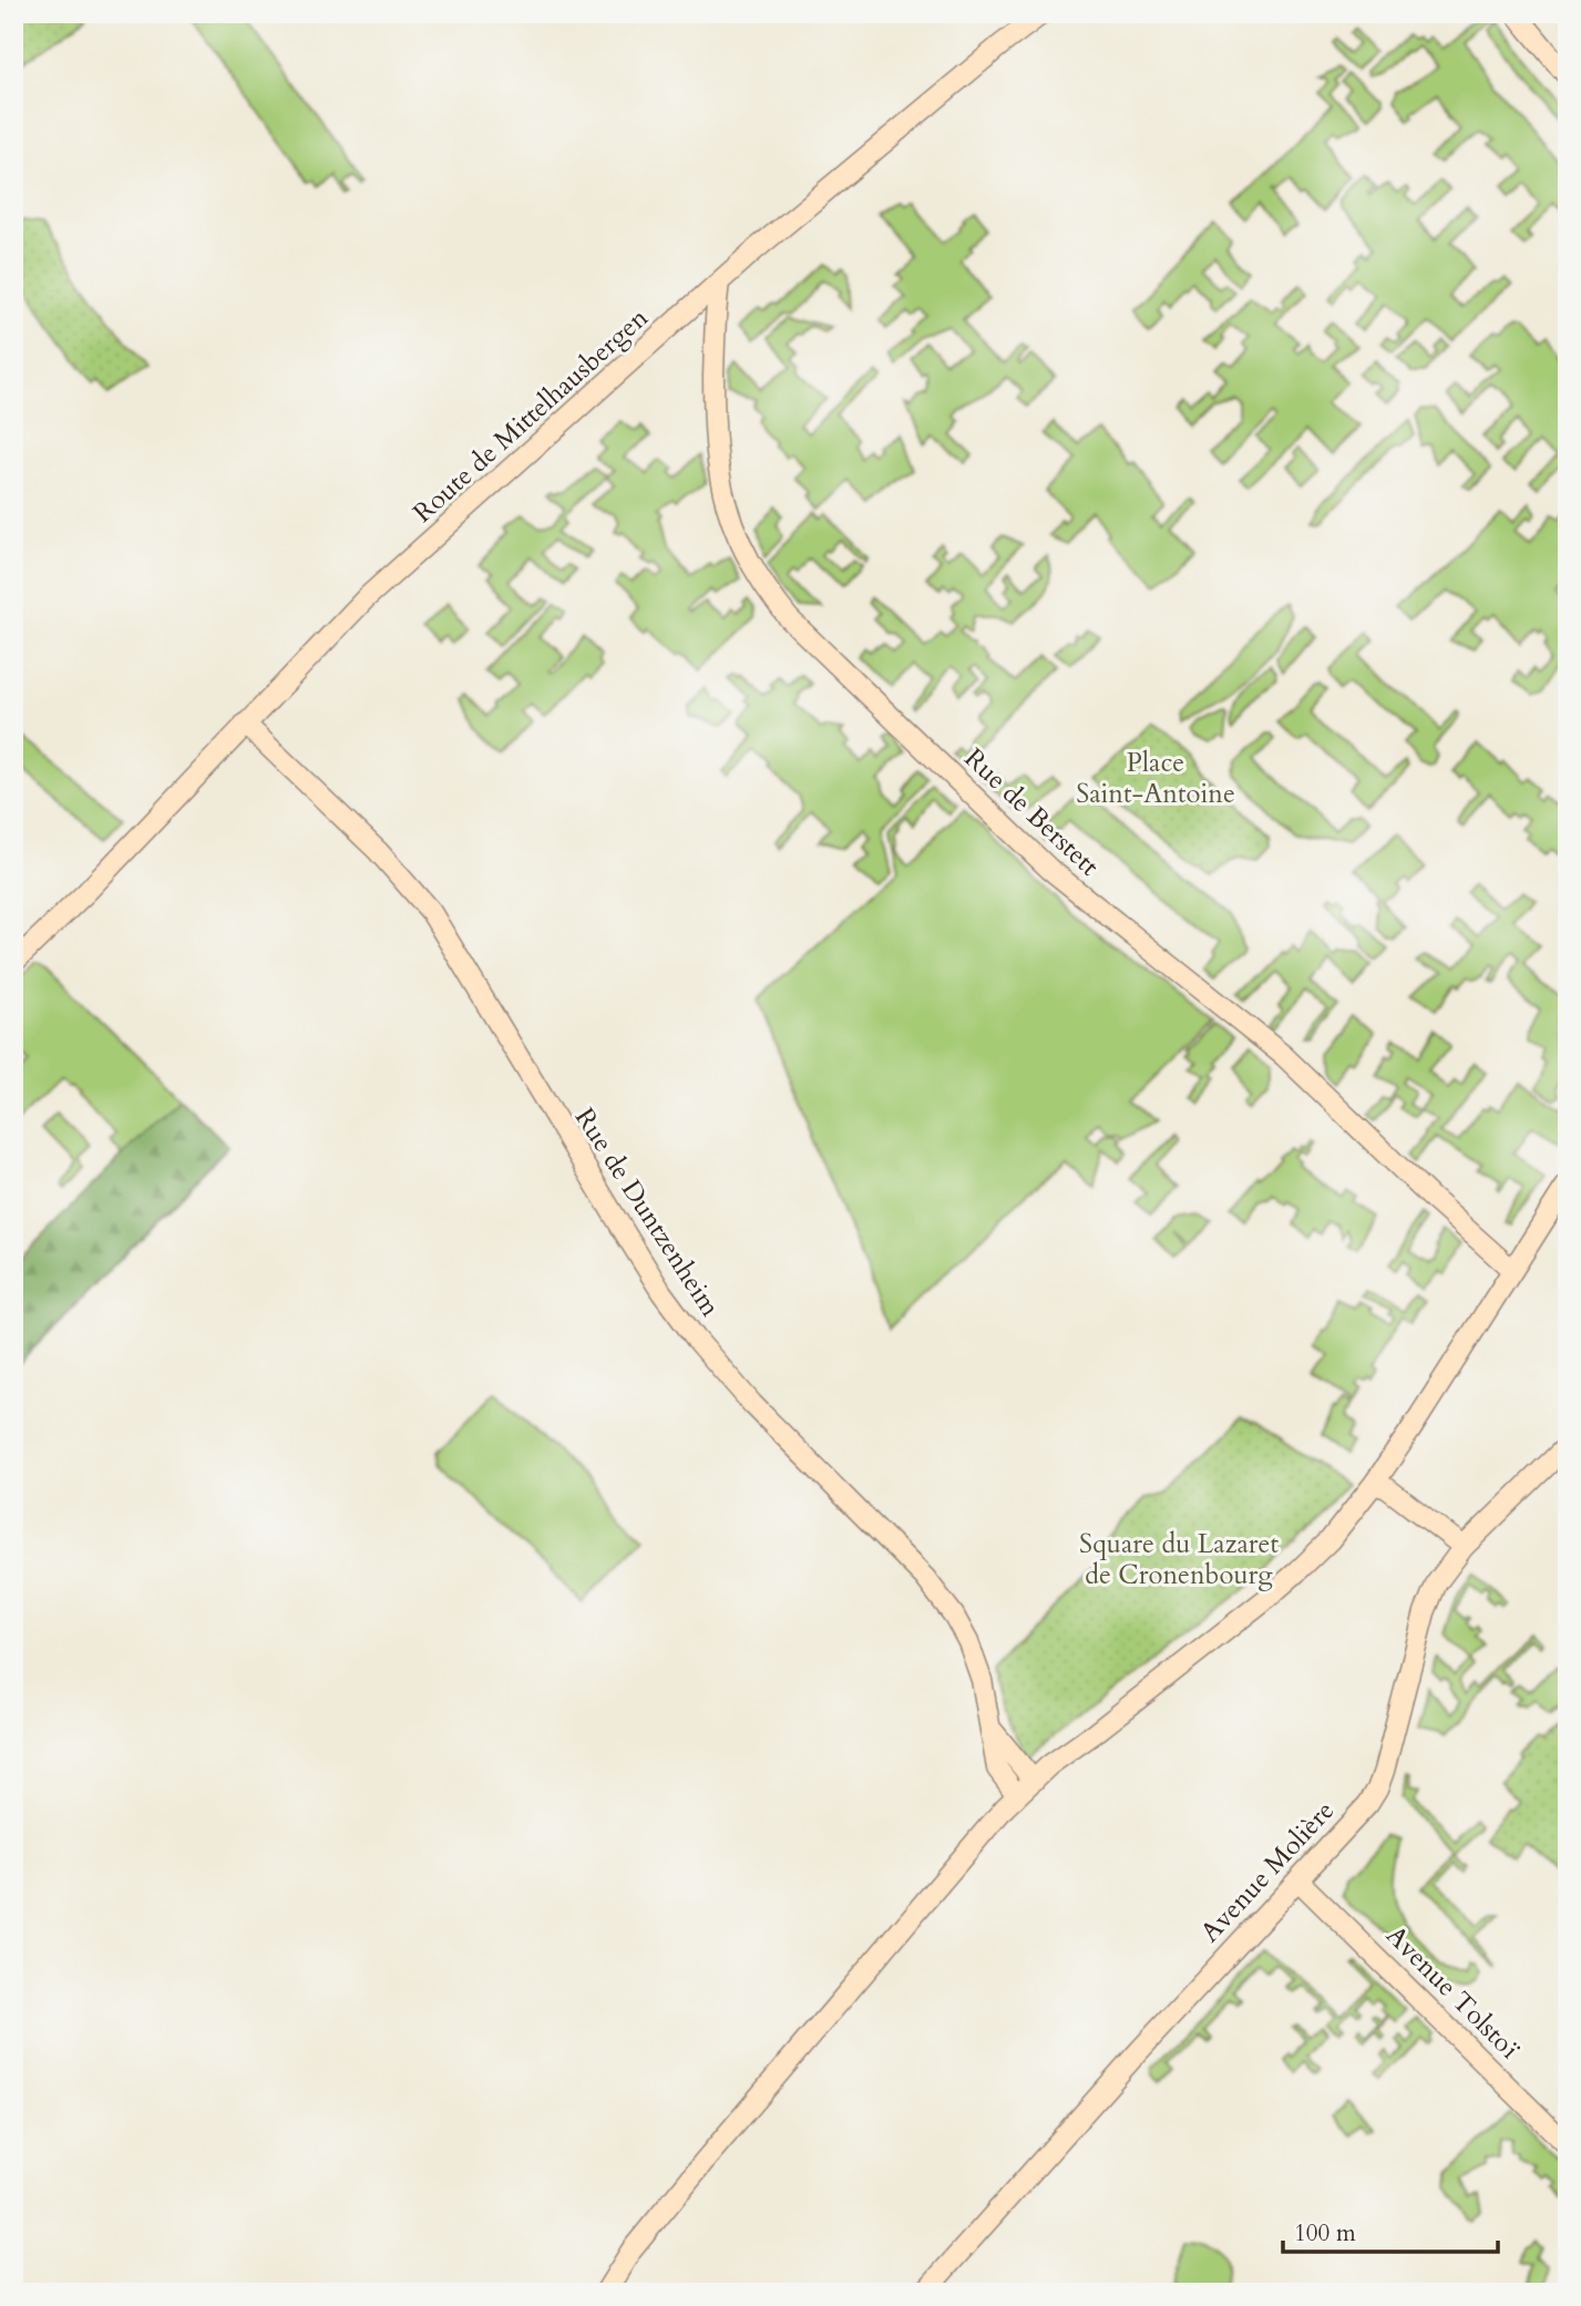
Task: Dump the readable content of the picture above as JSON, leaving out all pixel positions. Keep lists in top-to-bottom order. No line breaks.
{"streets":{"street":["Route de Mittelhausbergen","Rue de Berstett","Rue de Duntzenheim","Avenue Molière","Avenue Tolstoï"]},"crossings":[["Route de Mittelhausbergen","Rue de Berstett"],["Route de Mittelhausbergen","Rue de Duntzenheim"],["Avenue Molière","Avenue Tolstoï"]],"parks":["Place Saint-Antoine","Square du Lazaret de Cronenbourg"],"scale_bar":"100 m"}
